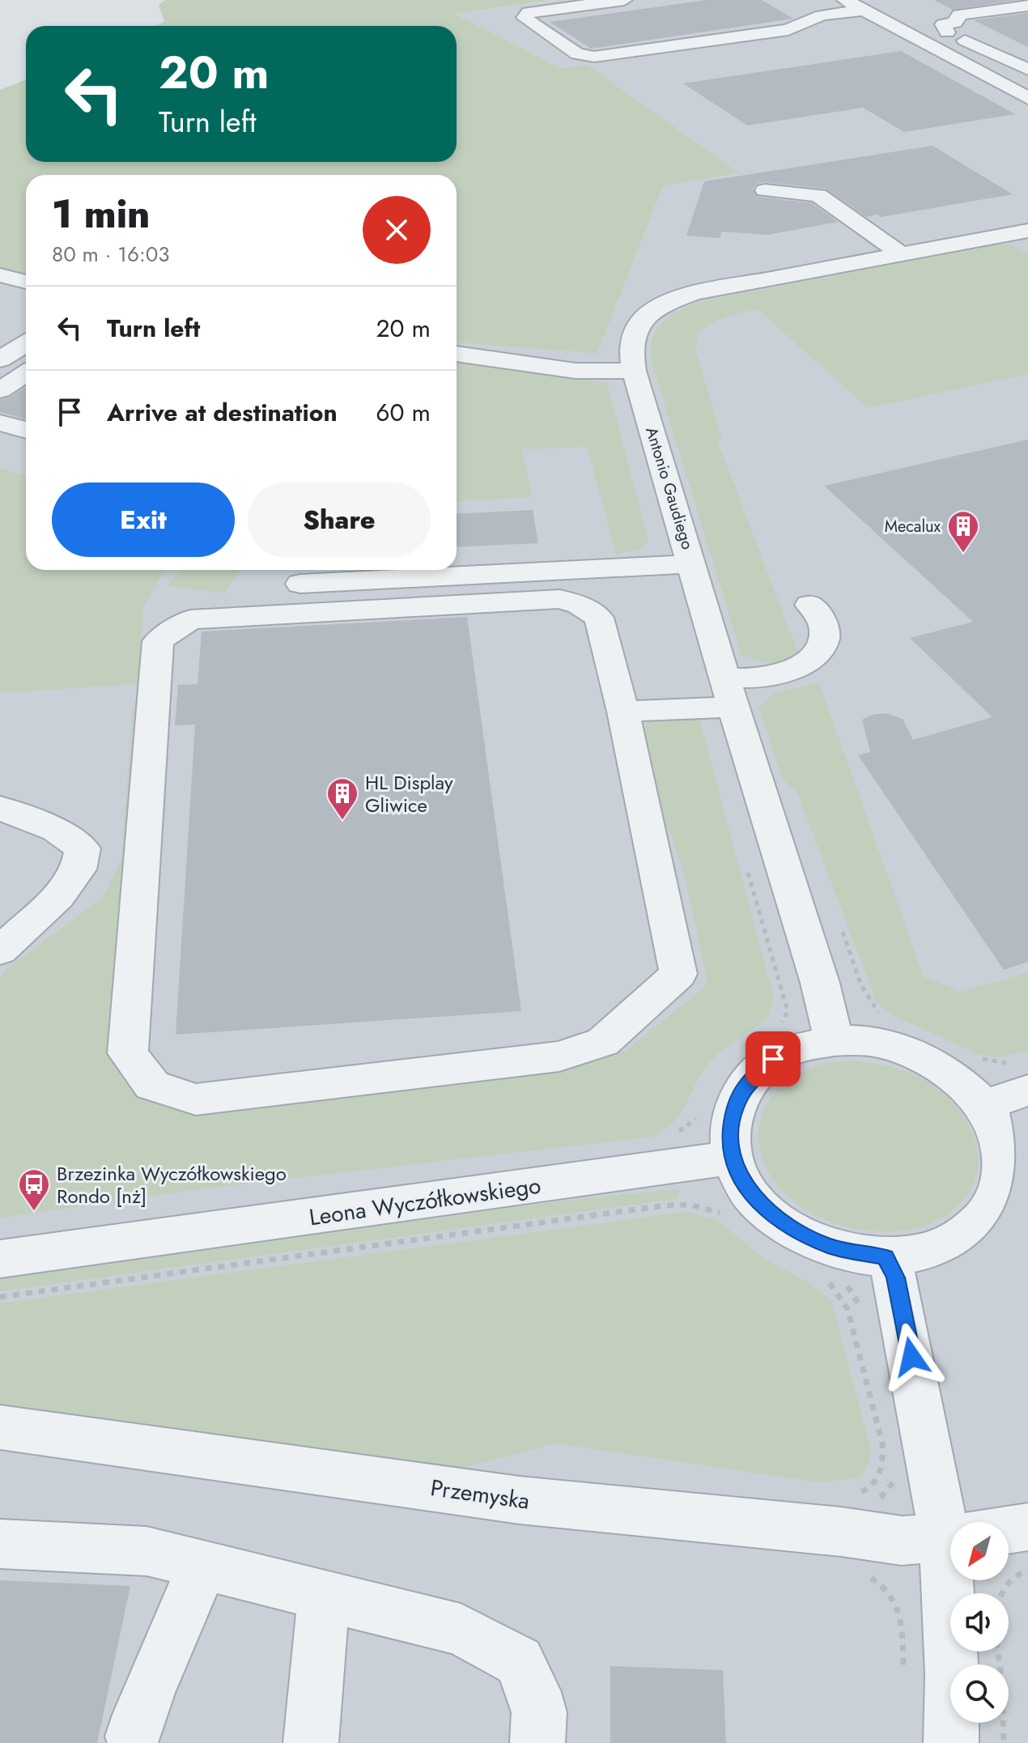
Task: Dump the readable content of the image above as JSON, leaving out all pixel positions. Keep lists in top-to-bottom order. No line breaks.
{"streets":{"street":["Antonio Gaudiego","Leona Wyczółkowskiego","Przemyska"]},"places":{"building":["Mecalux","HL Display Gliwice"],"bus stop":["Brzezinka Wyczółkowskiego Rondo [nż]"]},"north":"bottom left","page":{"turn":["20 m","Turn left"],"heading":["1 min","80 m · 16:03"],"list":[{"name":"Turn left","value":"20 m"},{"name":"Arrive at destination","value":"60 m"}],"buttons":["Exit","Share"]}}
